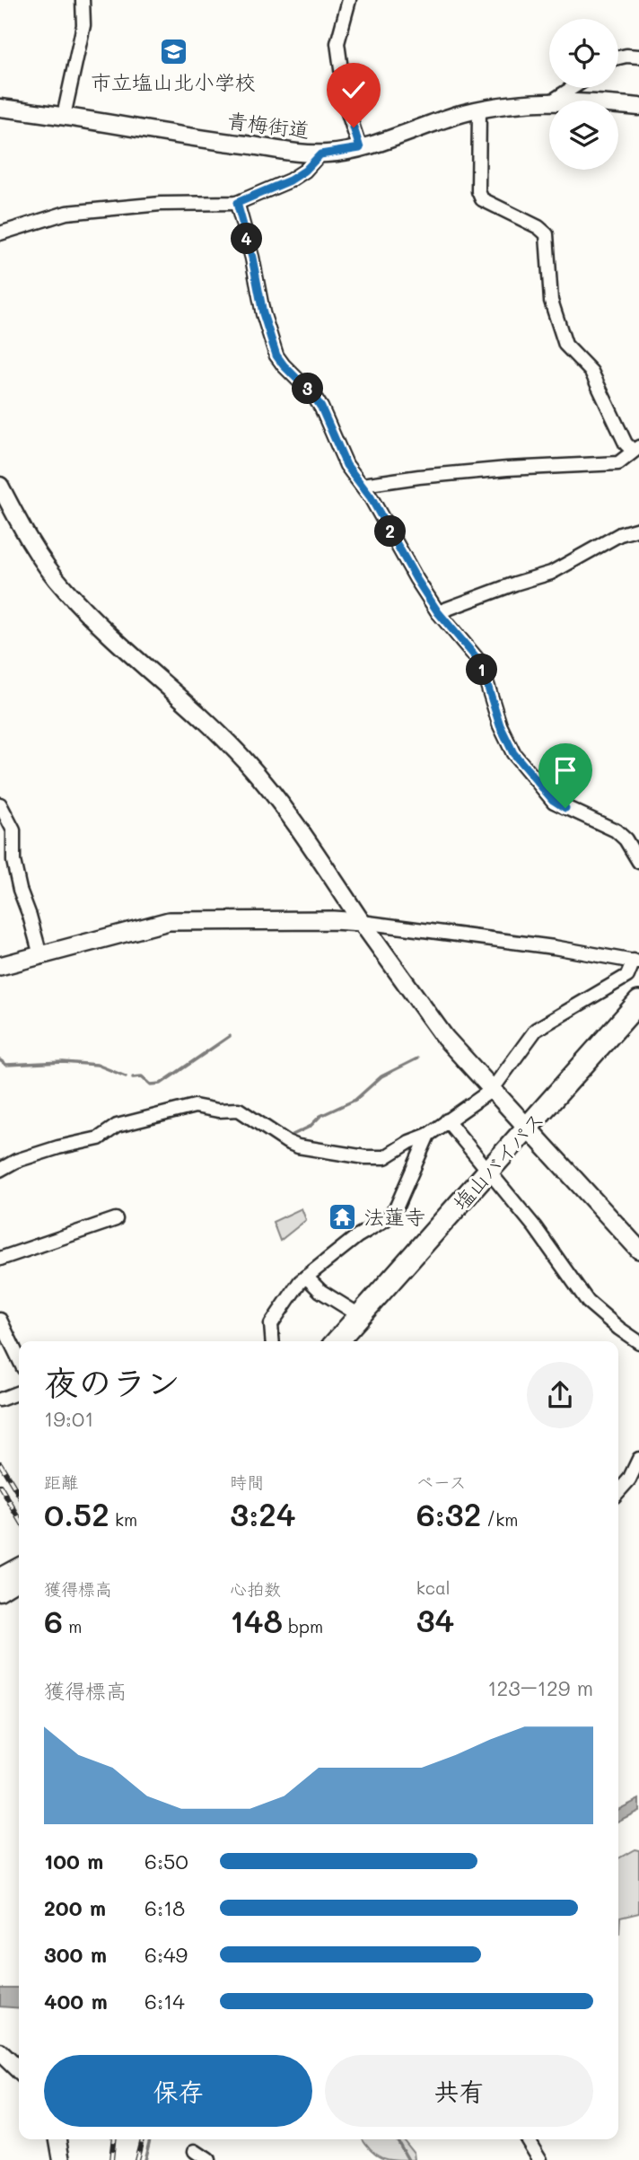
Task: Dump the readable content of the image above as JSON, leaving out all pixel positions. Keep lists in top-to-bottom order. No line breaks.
{"streets":{"highway":["塩山バイパス"],"street":["青梅街道"]},"places":{"school or university":["市立塩山北小学校"],"temple":["法蓮寺"]},"page":{"pins":["4","3","2","1"],"heading":["夜のラン","19:01"],"stats":[["距離","0.52 km"],["時間","3:24"],["ペース","6:32 /km"],["獲得標高","6 m"],["心拍数","148 bpm"],["kcal","34"]],"chart":["獲得標高","123–129 m"],"list":[{"name":"100 m","note":"6:50"},{"name":"200 m","note":"6:18"},{"name":"300 m","note":"6:49"},{"name":"400 m","note":"6:14"}],"buttons":["保存","共有"]}}
